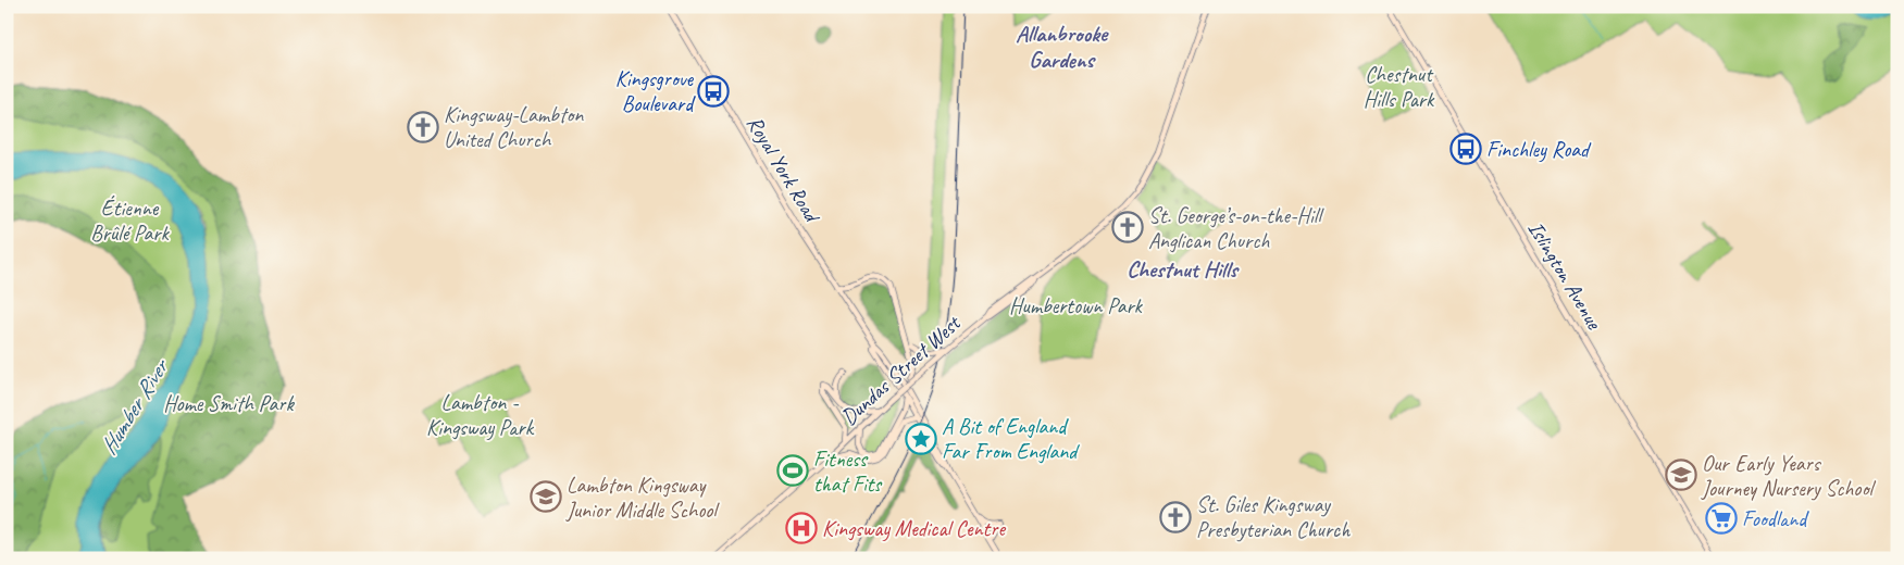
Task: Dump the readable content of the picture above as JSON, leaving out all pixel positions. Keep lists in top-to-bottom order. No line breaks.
{"streets":{"main road":["Royal York Road","Islington Avenue","Dundas Street West"]},"districts":["Allanbrooke Gardens","Chestnut Hills"],"water":["Humber River"],"parks":["Chestnut Hills Park","Étienne Brûlé Park","Humbertown Park","Lambton - Kingsway Park","Home Smith Park"],"places":{"bus stop":["Kingsgrove Boulevard","Finchley Road"],"church":["Kingsway-Lambton United Church","St. George’s-on-the-Hill Anglican Church","St. Giles Kingsway Presbyterian Church"],"place":["A Bit of England Far From England"],"sports":["Fitness that Fits"],"school or university":["Our Early Years Journey Nursery School","Lambton Kingsway Junior Middle School"],"supermarket":["Foodland"],"hospital":["Kingsway Medical Centre"]}}
